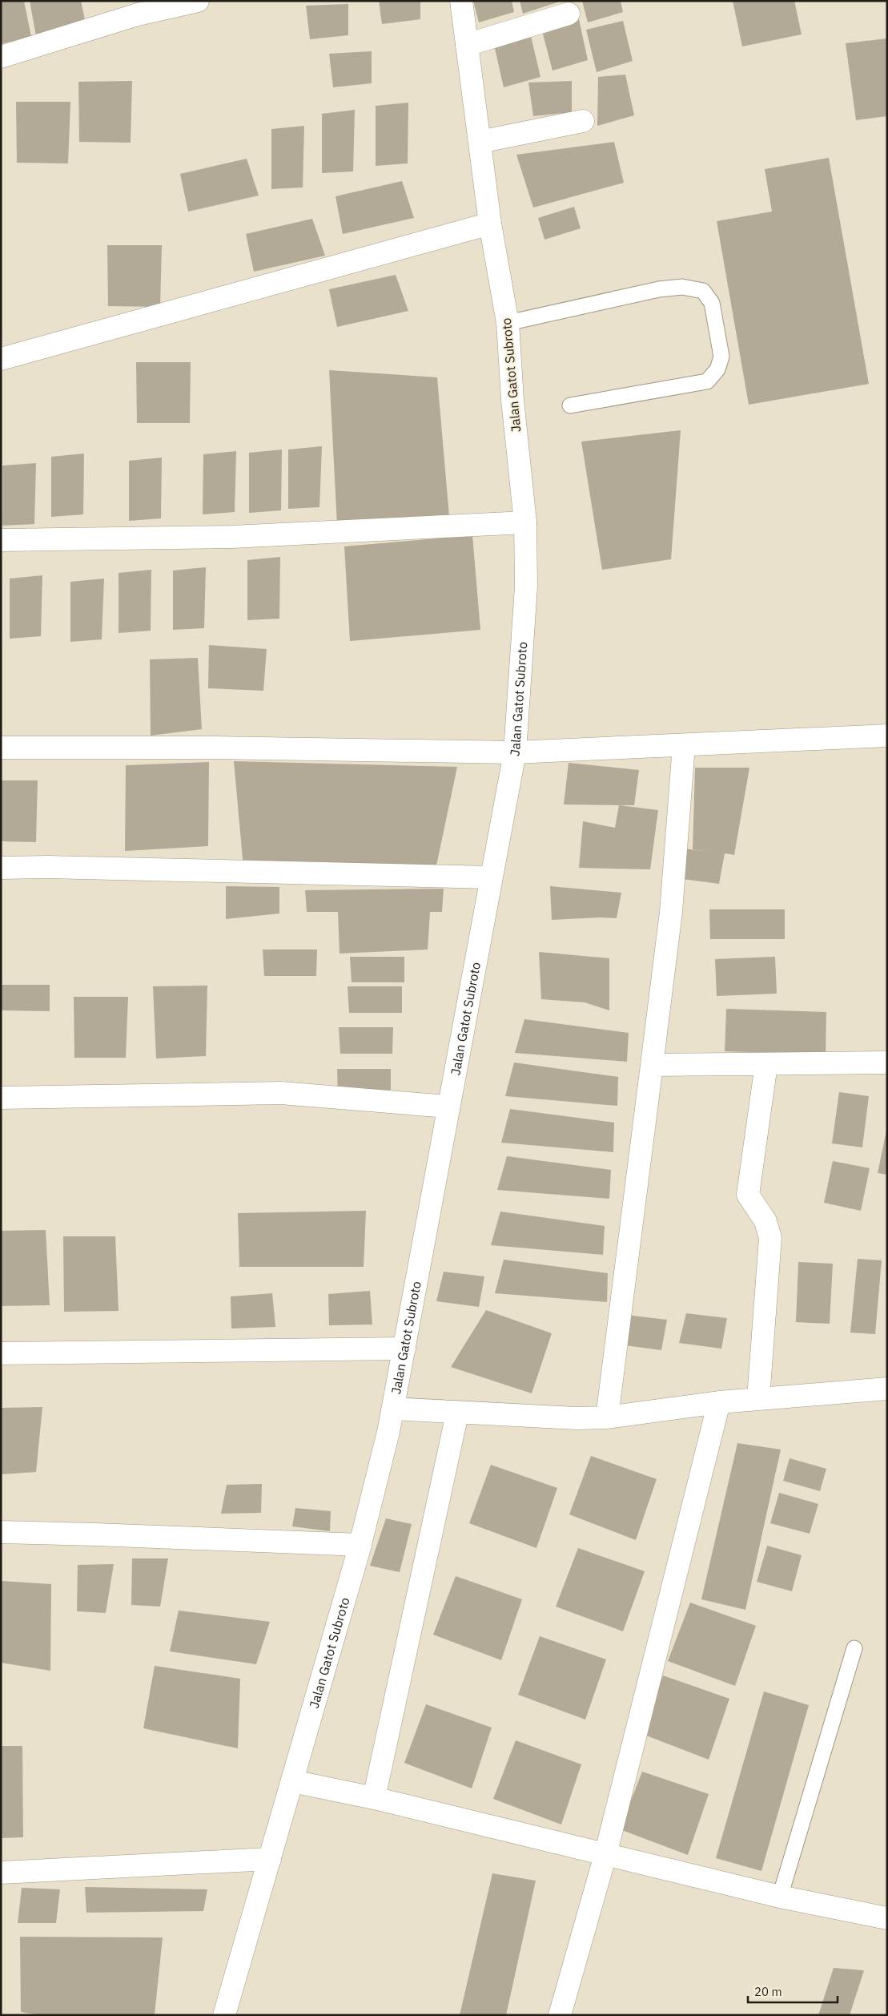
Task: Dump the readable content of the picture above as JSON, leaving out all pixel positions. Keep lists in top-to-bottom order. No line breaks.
{"streets":{"street":["Jalan Gatot Subroto"]},"scale_bar":"20 m"}
